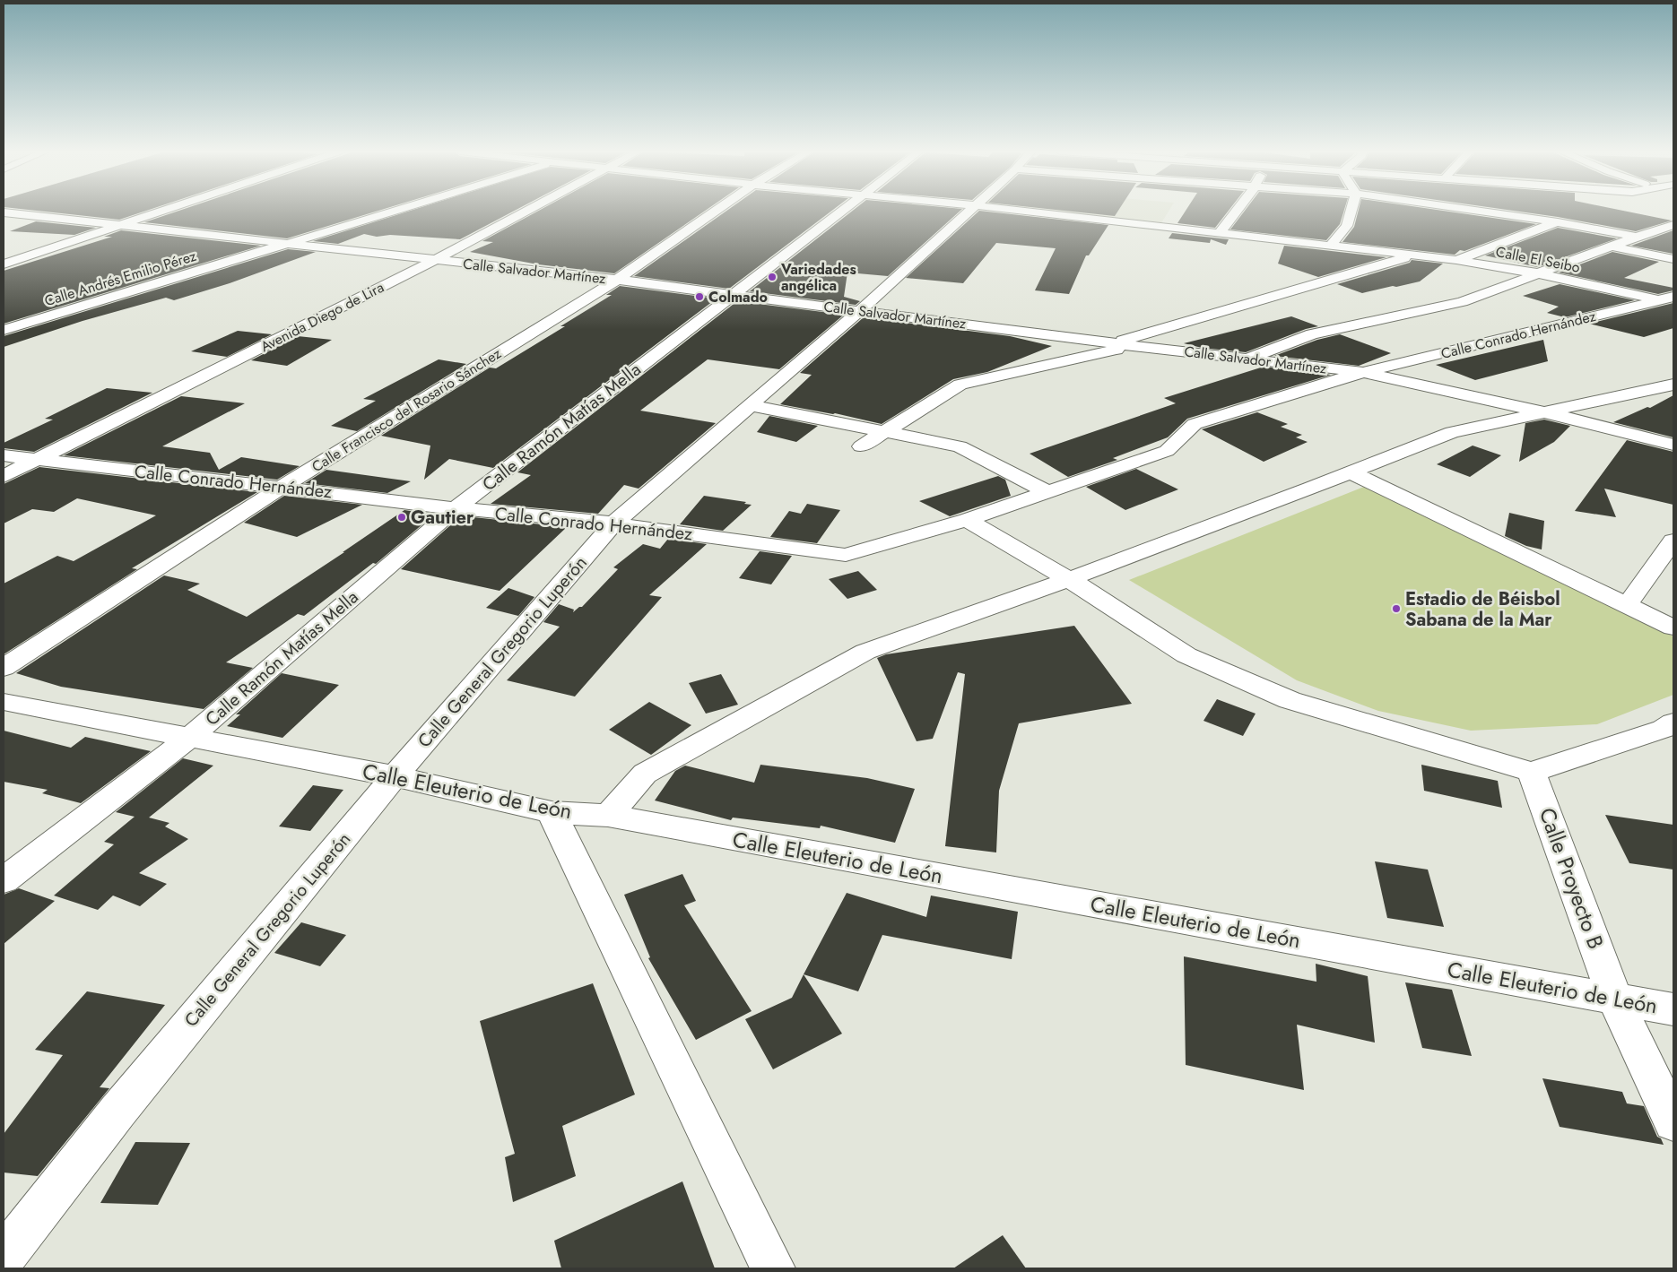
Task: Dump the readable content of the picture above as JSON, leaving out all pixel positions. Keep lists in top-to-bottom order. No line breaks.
{"streets":{"street":["Calle El Seibo","Calle Salvador Martínez","Calle Andrés Emilio Pérez","Avenida Diego de Lira","Calle Conrado Hernández","Calle Francisco del Rosario Sánchez","Calle Ramón Matías Mella","Calle General Gregorio Luperón","Calle Eleuterio de León","Calle Proyecto B"]},"crossings":[["Calle El Seibo","Calle Conrado Hernández"],["Calle Salvador Martínez","Calle Andrés Emilio Pérez"],["Calle Salvador Martínez","Avenida Diego de Lira"],["Calle Salvador Martínez","Calle Conrado Hernández"],["Calle Salvador Martínez","Calle Francisco del Rosario Sánchez"],["Calle Salvador Martínez","Calle Ramón Matías Mella"],["Calle Salvador Martínez","Calle General Gregorio Luperón"],["Avenida Diego de Lira","Calle Conrado Hernández"],["Calle Conrado Hernández","Calle Francisco del Rosario Sánchez"],["Calle Conrado Hernández","Calle Ramón Matías Mella"],["Calle Conrado Hernández","Calle General Gregorio Luperón"],["Calle Ramón Matías Mella","Calle Eleuterio de León"],["Calle General Gregorio Luperón","Calle Eleuterio de León"],["Calle Eleuterio de León","Calle Proyecto B"]],"places":["Variedades angélica","Colmado","Gautier","Estadio de Béisbol Sabana de la Mar"]}
